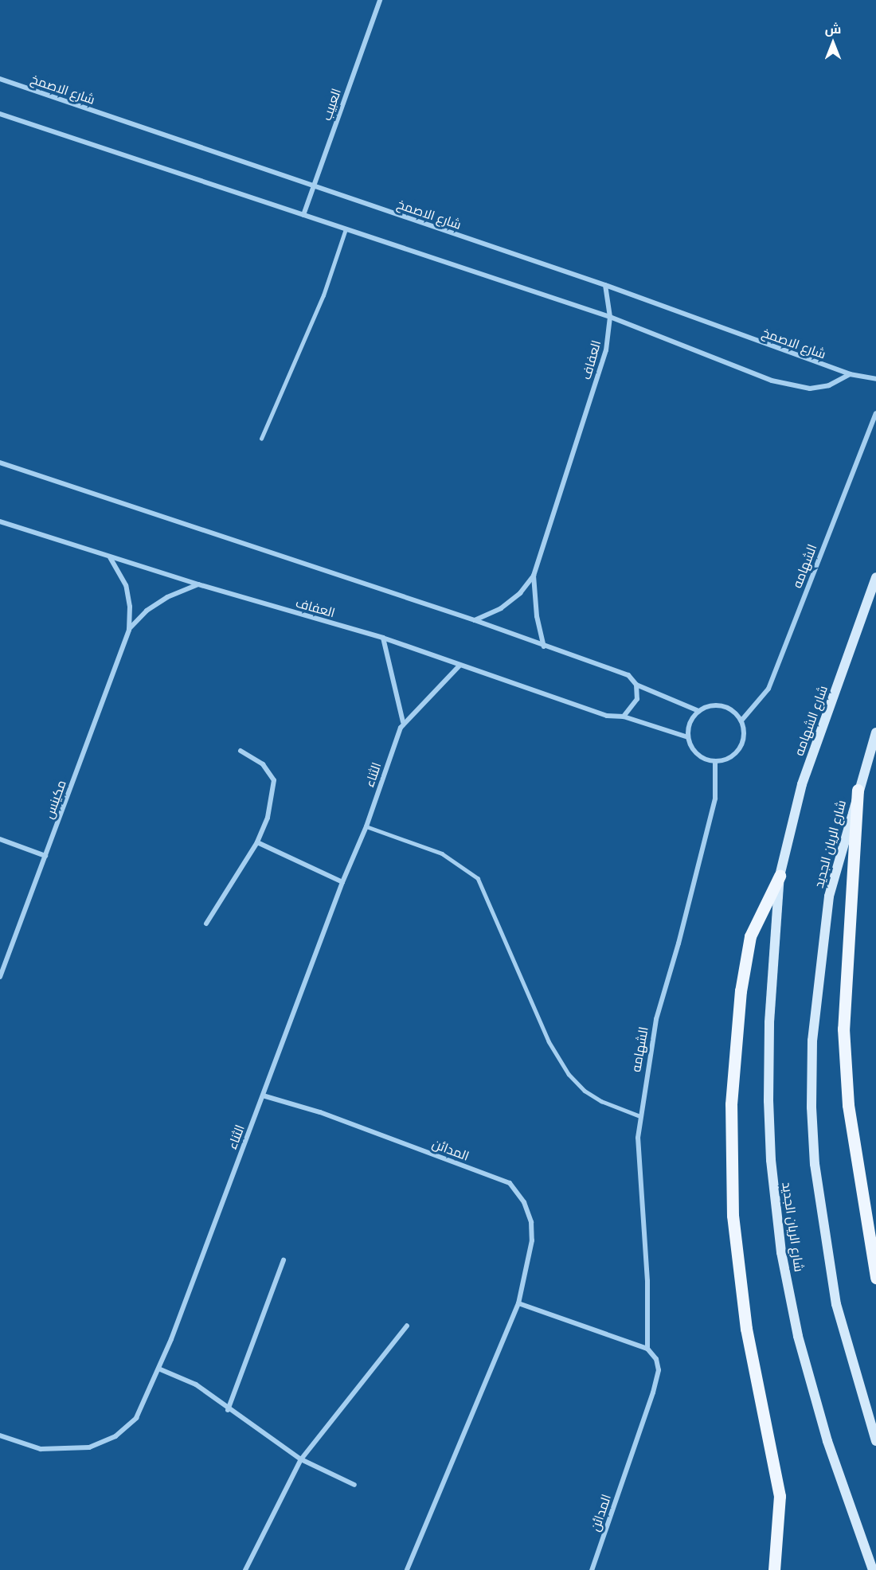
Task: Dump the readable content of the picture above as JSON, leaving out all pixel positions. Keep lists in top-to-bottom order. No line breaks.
{"streets":{"main road":["شارع الشهامه","شارع الريان الجديد"],"street":["شارع الاصمخ","العبيب","العفاف","الشهامه","الثناء","مكينس","المدائن"]},"crossings":[["شارع الاصمخ","العبيب"],["شارع الاصمخ","العفاف"],["العفاف","الشهامه"],["العفاف","الثناء"],["العفاف","مكينس"],["الشهامه","المدائن"],["شارع الشهامه","شارع الريان الجديد"],["الثناء","المدائن"]],"north":"top"}
